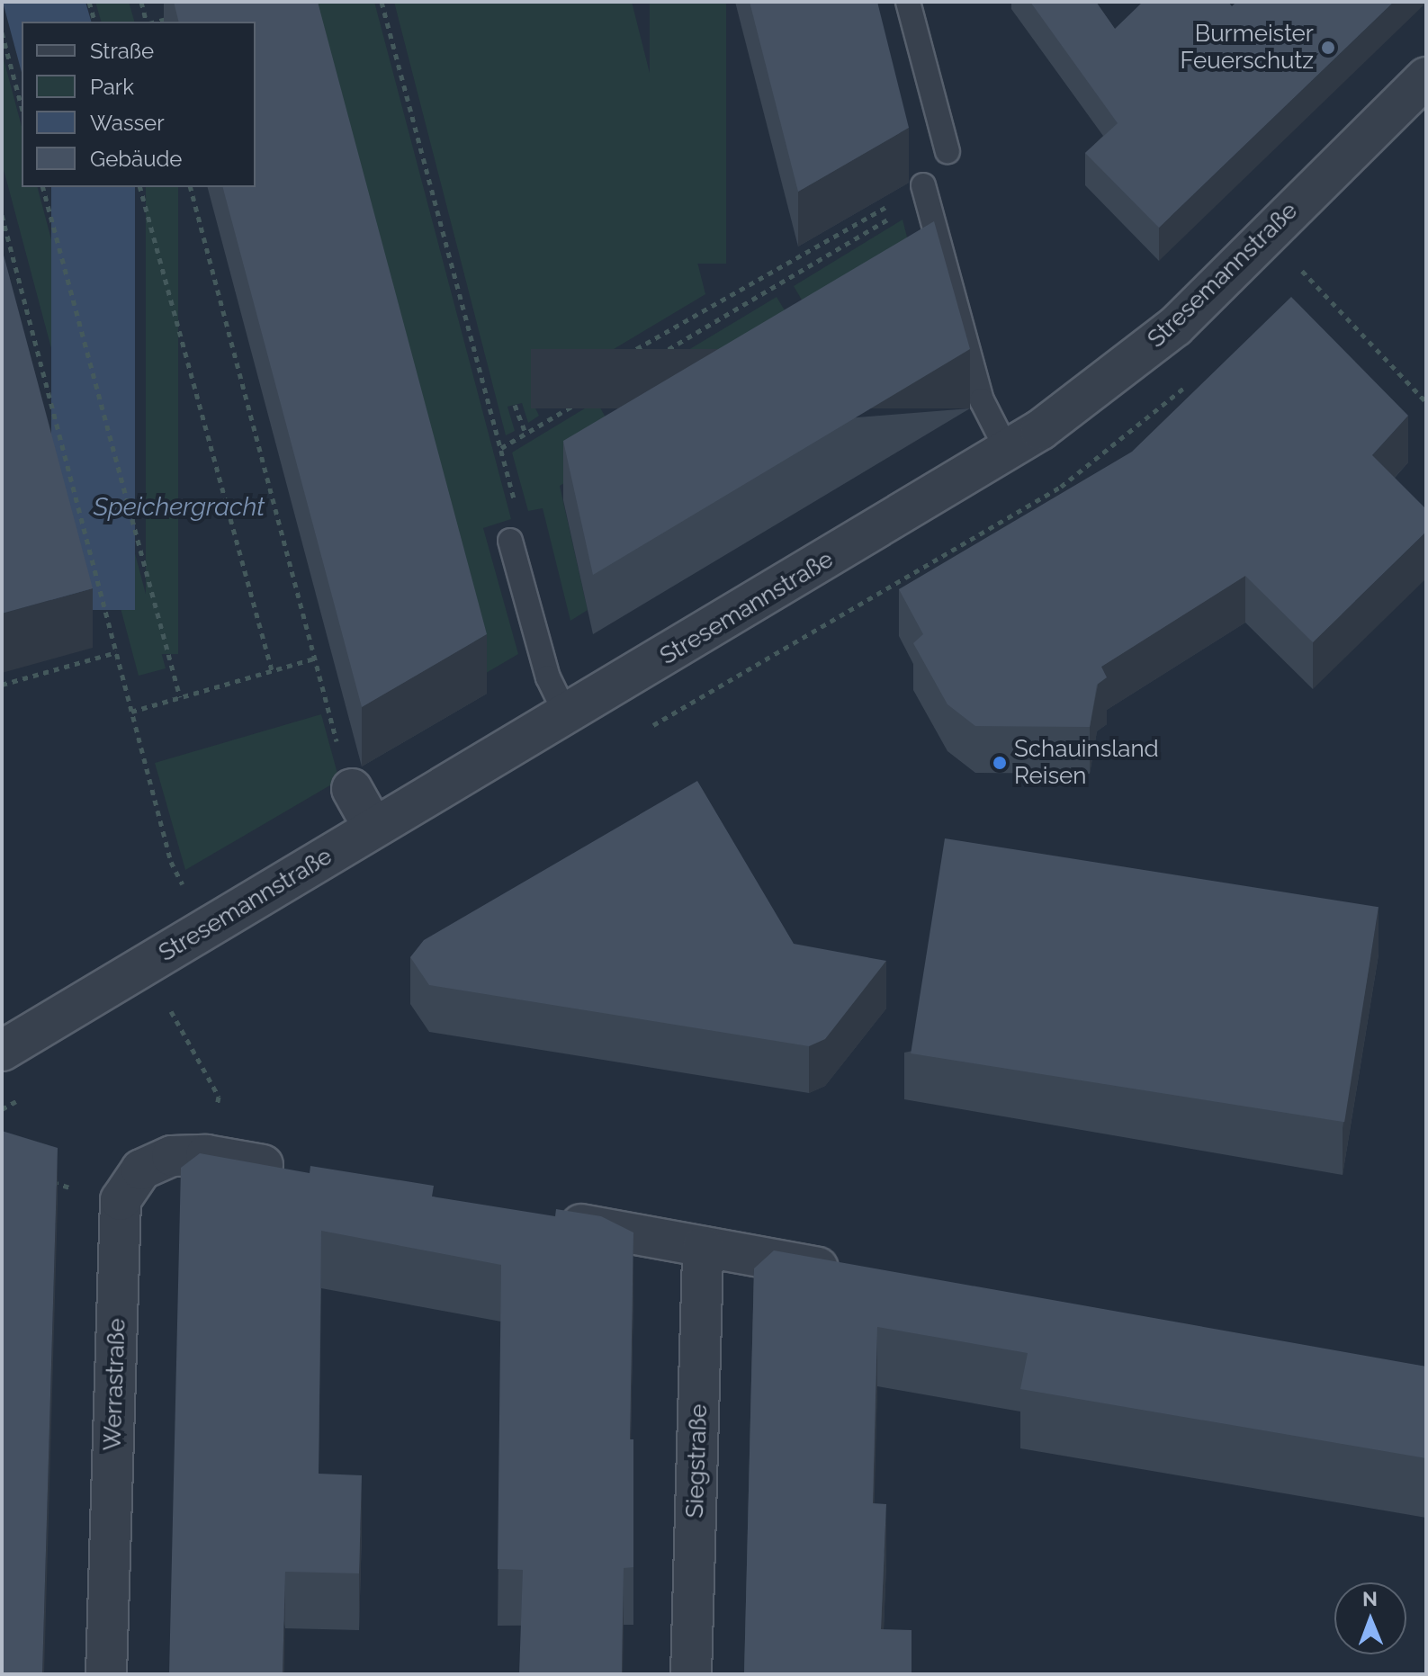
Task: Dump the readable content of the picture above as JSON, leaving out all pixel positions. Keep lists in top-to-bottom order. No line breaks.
{"streets":{"street":["Stresemannstraße","Werrastraße","Siegstraße"]},"water":["Speichergracht"],"places":["Burmeister Feuerschutz","Schauinsland Reisen"],"legend":["Straße","Park","Wasser","Gebäude"],"north":"top"}
